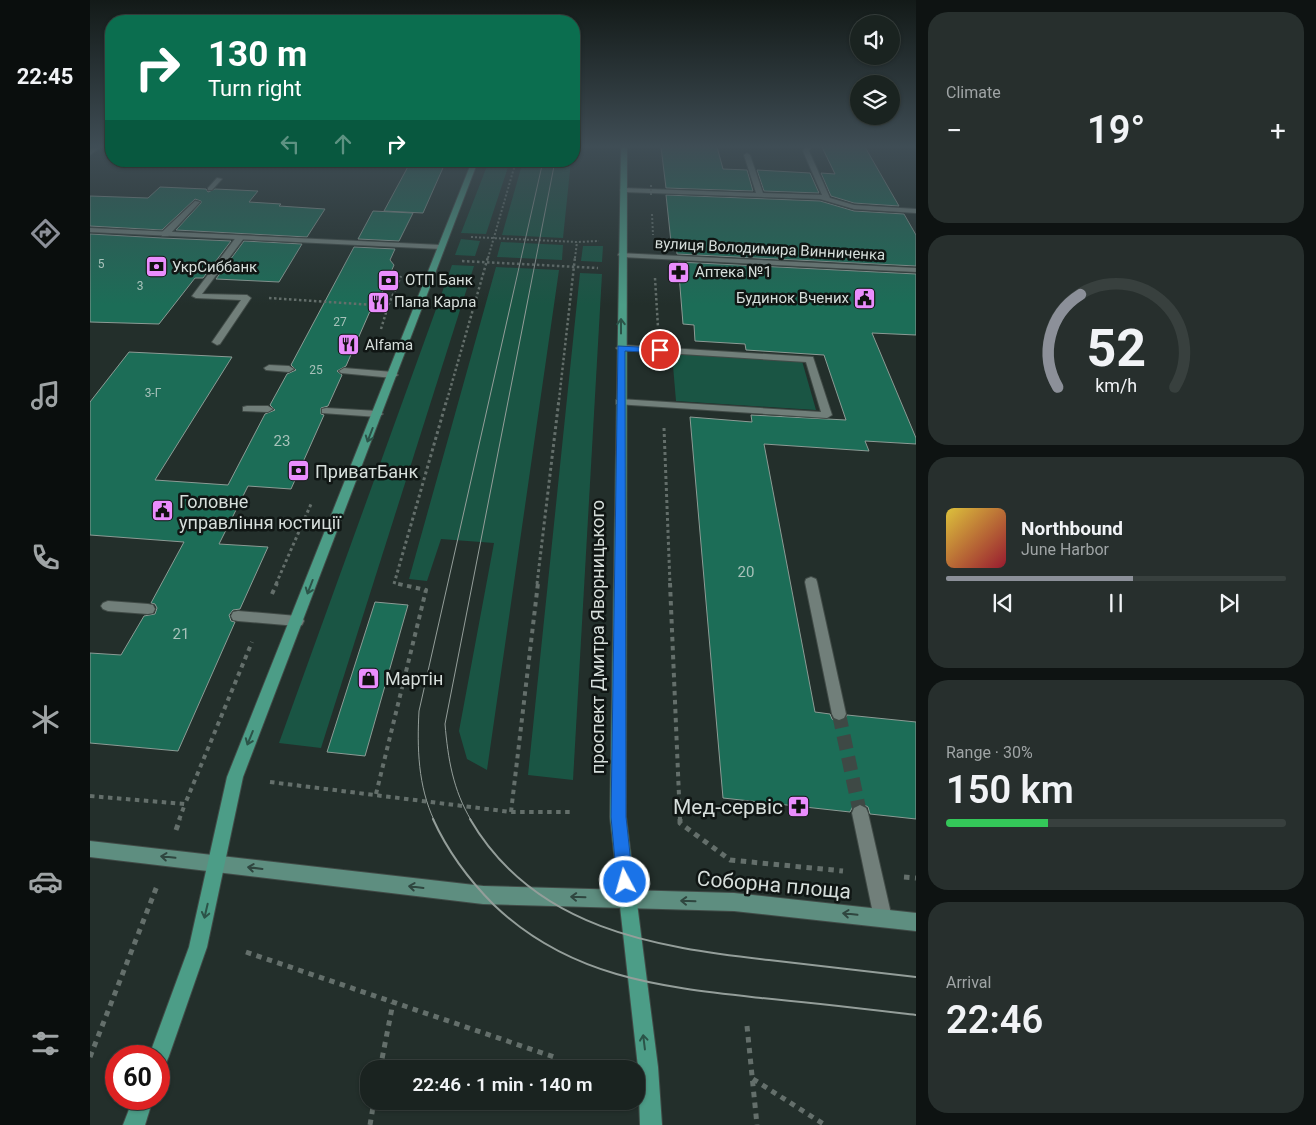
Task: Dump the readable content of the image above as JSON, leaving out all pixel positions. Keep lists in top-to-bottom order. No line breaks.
{"streets":{"main road":["проспект Дмитра Яворницького","Соборна площа"],"street":["вулиця Володимира Винниченка"]},"crossings":[["вулиця Володимира Винниченка","проспект Дмитра Яворницького"],["проспект Дмитра Яворницького","Соборна площа"]],"one_way":["Соборна площа"],"places":{"bank":["УкрСиббанк","ОТП Банк","ПриватБанк"],"pharmacy":["Аптека №1","Мед-сервіс"],"public building":["Будинок Вчених","Головне управління юстиції"],"restaurant":["Папа Карла","Alfama"],"shop":["Мартін"]},"house_numbers":["5","3","27","25","3-Г","23","20","21"],"page":{"tabs":"22:45","tile":["Climate",["Range · 30%","150 km"],["Arrival","22:46"]],"turn":["130 m","Turn right"],"heat":["−","19°","+"],"song":["Northbound","June Harbor"],"limit":"60","trip":"22:46 · 1 min · 140 m","gauge":["52","km/h"]}}
